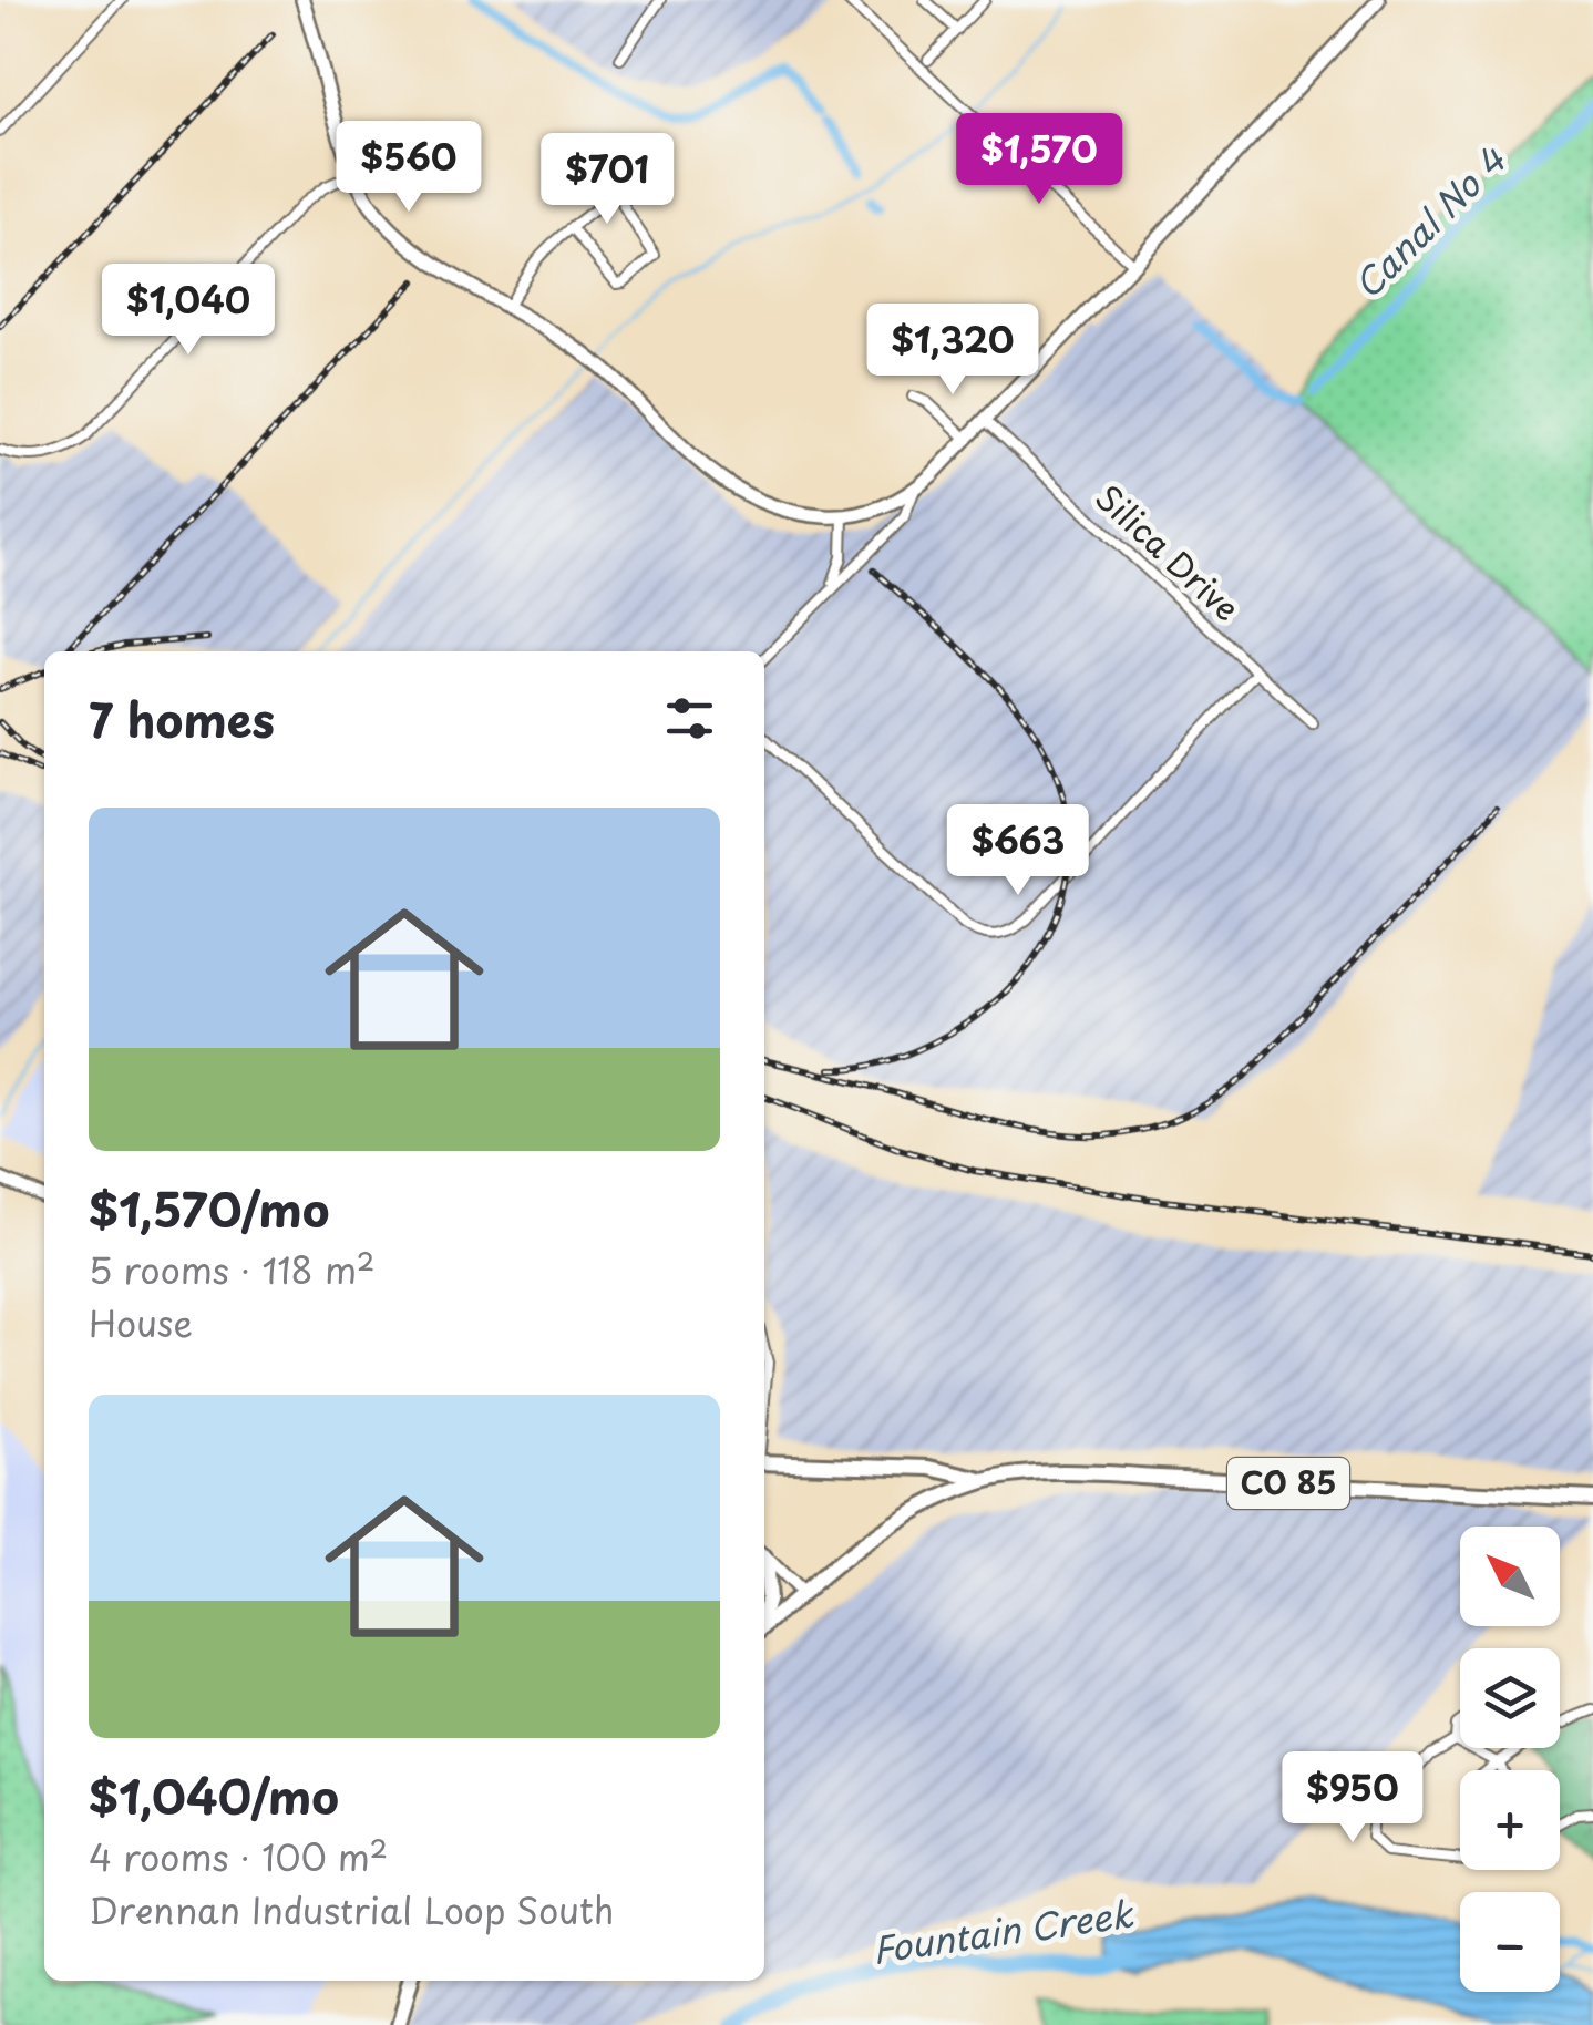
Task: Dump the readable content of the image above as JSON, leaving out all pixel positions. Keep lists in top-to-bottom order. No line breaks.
{"streets":{"main road":["CO 85"],"street":["Silica Drive"]},"water":["Canal No 4","Fountain Creek"],"north":"top left","page":{"price":["$1,570","$560","$701","$1,040","$1,320","$663","$950"],"heading":"7 homes","list":[{"name":"$1,570/mo","note":"5 rooms · 118 m² · House"},{"name":"$1,040/mo","note":"4 rooms · 100 m² · Drennan Industrial Loop South"}],"map_buttons":["+","−"]}}
